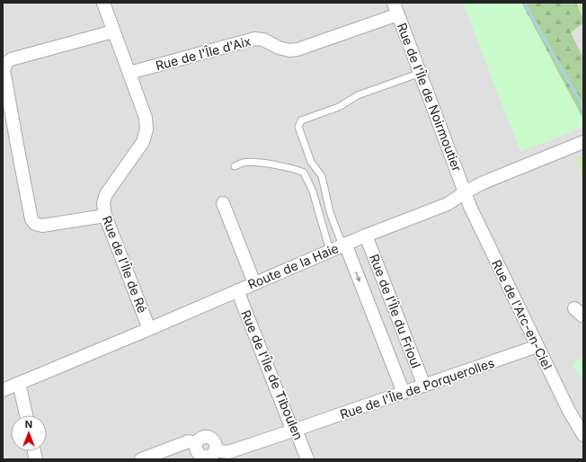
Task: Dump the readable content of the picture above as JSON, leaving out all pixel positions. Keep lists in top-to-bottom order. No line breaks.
{"streets":{"street":["Rue de l'Île d'Aix","Rue de l'Île de Noirmoutier","Rue de l'Île de Ré","Route de la Haie","Rue de l'Île du Frioul","Rue de l'Arc-en-Ciel","Rue de l'Île de Tiboulen","Rue de l'Île de Porquerolles"]},"crossings":[["Rue de l'Île d'Aix","Rue de l'Île de Noirmoutier"],["Rue de l'Île d'Aix","Rue de l'Île de Ré"],["Rue de l'Île de Noirmoutier","Route de la Haie"],["Rue de l'Île de Noirmoutier","Rue de l'Arc-en-Ciel"],["Rue de l'Île de Ré","Route de la Haie"],["Route de la Haie","Rue de l'Île du Frioul"],["Route de la Haie","Rue de l'Arc-en-Ciel"],["Route de la Haie","Rue de l'Île de Tiboulen"],["Rue de l'Île du Frioul","Rue de l'Île de Porquerolles"],["Rue de l'Arc-en-Ciel","Rue de l'Île de Porquerolles"],["Rue de l'Île de Tiboulen","Rue de l'Île de Porquerolles"]],"north":"top"}
